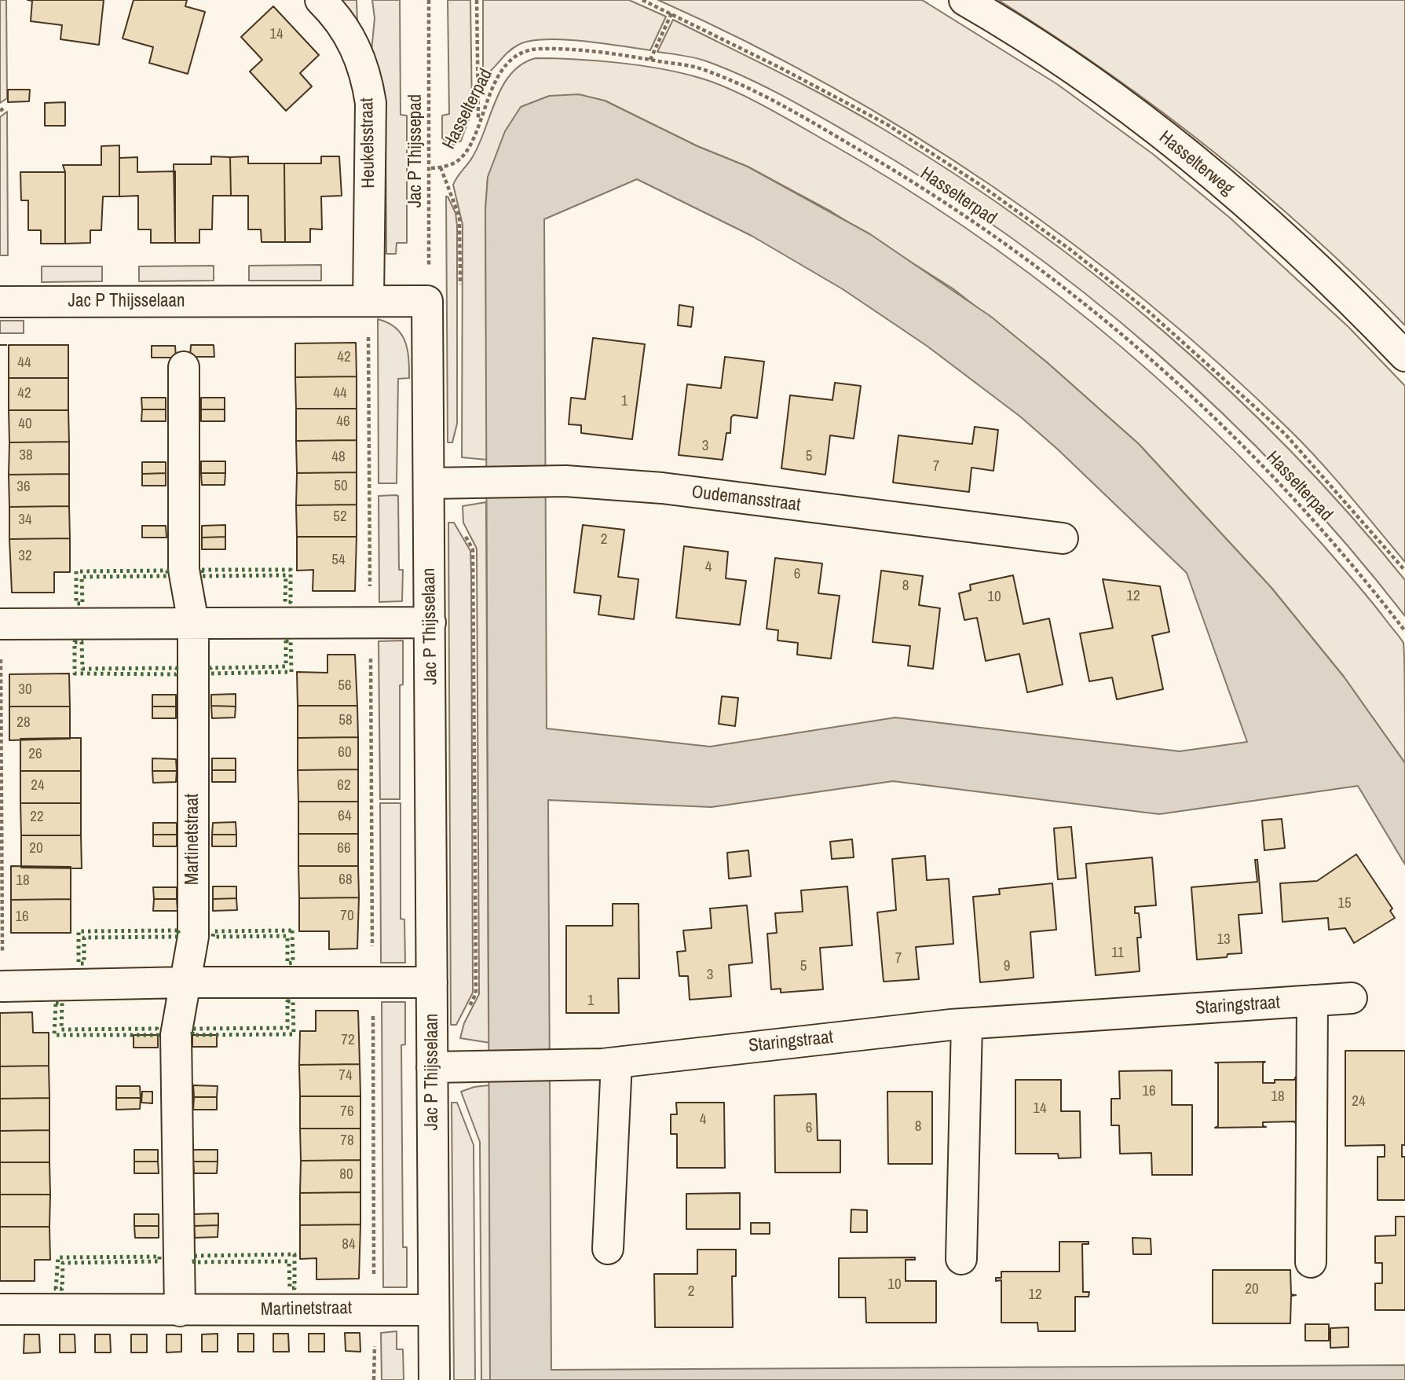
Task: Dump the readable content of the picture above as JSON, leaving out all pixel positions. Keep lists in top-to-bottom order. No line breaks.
{"streets":{"street":["Heukelsstraat","Hasselterweg","Jac P Thijsselaan","Oudemansstraat","Martinetstraat","Staringstraat"],"path":["Hasselterpad","Jac P Thijssepad"]},"crossings":[["Hasselterpad","Jac P Thijssepad"],["Heukelsstraat","Jac P Thijsselaan"],["Jac P Thijssepad","Jac P Thijsselaan"],["Jac P Thijsselaan","Oudemansstraat"],["Jac P Thijsselaan","Martinetstraat"],["Jac P Thijsselaan","Staringstraat"]],"house_numbers":["14","42","44","42","44","1","46","40","3","38","5","48","7","50","36","52","34","2","32","54","4","6","8","12","10","56","30","58","28","60","26","24","62","64","22","20","66","68","18","15","70","16","13","11","7","5","9","3","1","72","74","16","18","24","14","76","4","8","6","78","80","84","10","20","2","12"]}
